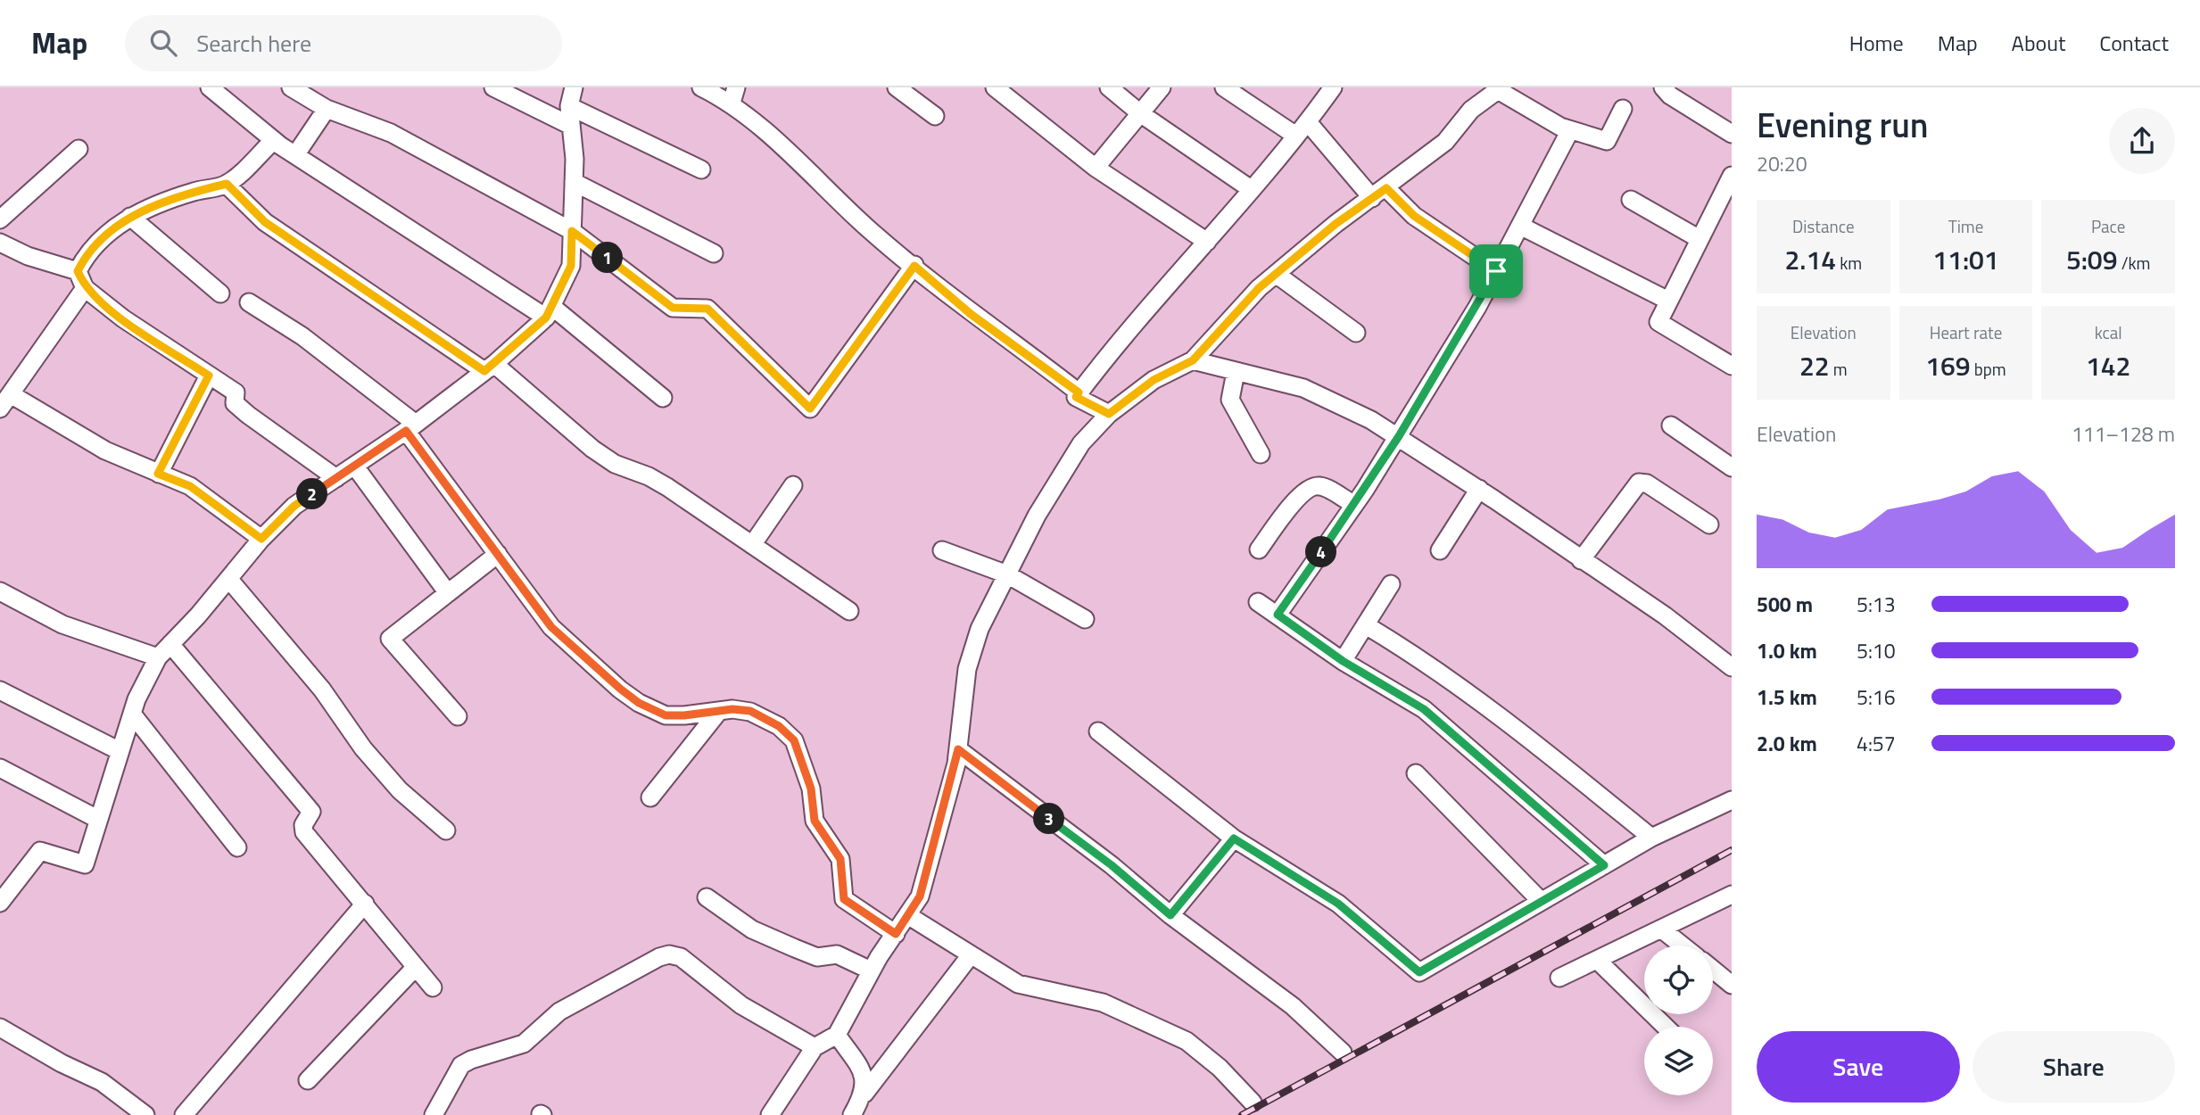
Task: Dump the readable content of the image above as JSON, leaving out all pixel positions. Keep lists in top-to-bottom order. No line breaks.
{"page":{"header":"Map","search":"Search here","nav":["Home","Map","About","Contact"],"heading":["Evening run","20:20"],"stats":[["Distance","2.14 km"],["Time","11:01"],["Pace","5:09 /km"],["Elevation","22 m"],["Heart rate","169 bpm"],["kcal","142"]],"pins":["1","2","4","3"],"chart":["Elevation","111–128 m"],"list":[{"name":"500 m","note":"5:13"},{"name":"1.0 km","note":"5:10"},{"name":"1.5 km","note":"5:16"},{"name":"2.0 km","note":"4:57"}],"buttons":["Save","Share"]}}
